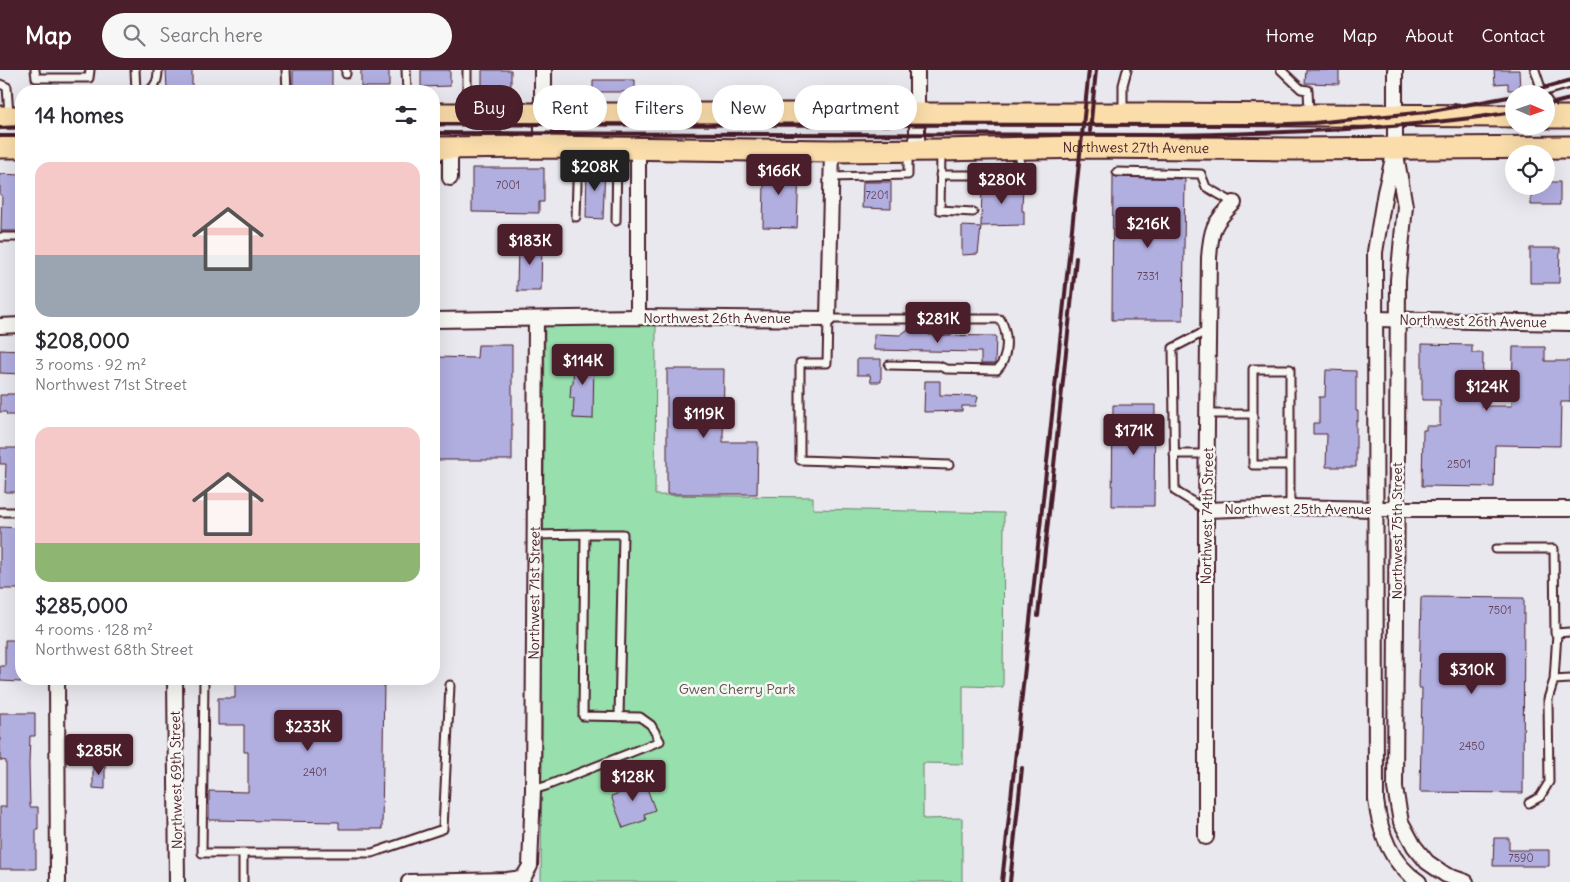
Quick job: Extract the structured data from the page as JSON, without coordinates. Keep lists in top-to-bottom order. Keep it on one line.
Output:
{"streets":{"main road":["Northwest 27th Avenue"],"street":["Northwest 26th Avenue","Northwest 25th Avenue","Northwest 74th Street","Northwest 75th Street","Northwest 71st Street","Northwest 69th Street"]},"crossings":[["Northwest 27th Avenue","Northwest 75th Street"],["Northwest 26th Avenue","Northwest 75th Street"],["Northwest 26th Avenue","Northwest 71st Street"],["Northwest 25th Avenue","Northwest 74th Street"],["Northwest 25th Avenue","Northwest 75th Street"]],"parks":["Gwen Cherry Park"],"house_numbers":["7001","7201","7331","2501","7501","2450","2401","7590"],"north":"right","page":{"header":"Map","search":"Search here","nav":["Home","Map","About","Contact"],"chip":["Buy","Rent","Filters","New","Apartment"],"heading":"14 homes","list":[{"name":"$208,000","note":"3 rooms · 92 m² · Northwest 71st Street"},{"name":"$285,000","note":"4 rooms · 128 m² · Northwest 68th Street"}],"price":["$208K","$166K","$280K","$216K","$183K","$281K","$114K","$124K","$119K","$171K","$310K","$233K","$285K","$128K"]}}
